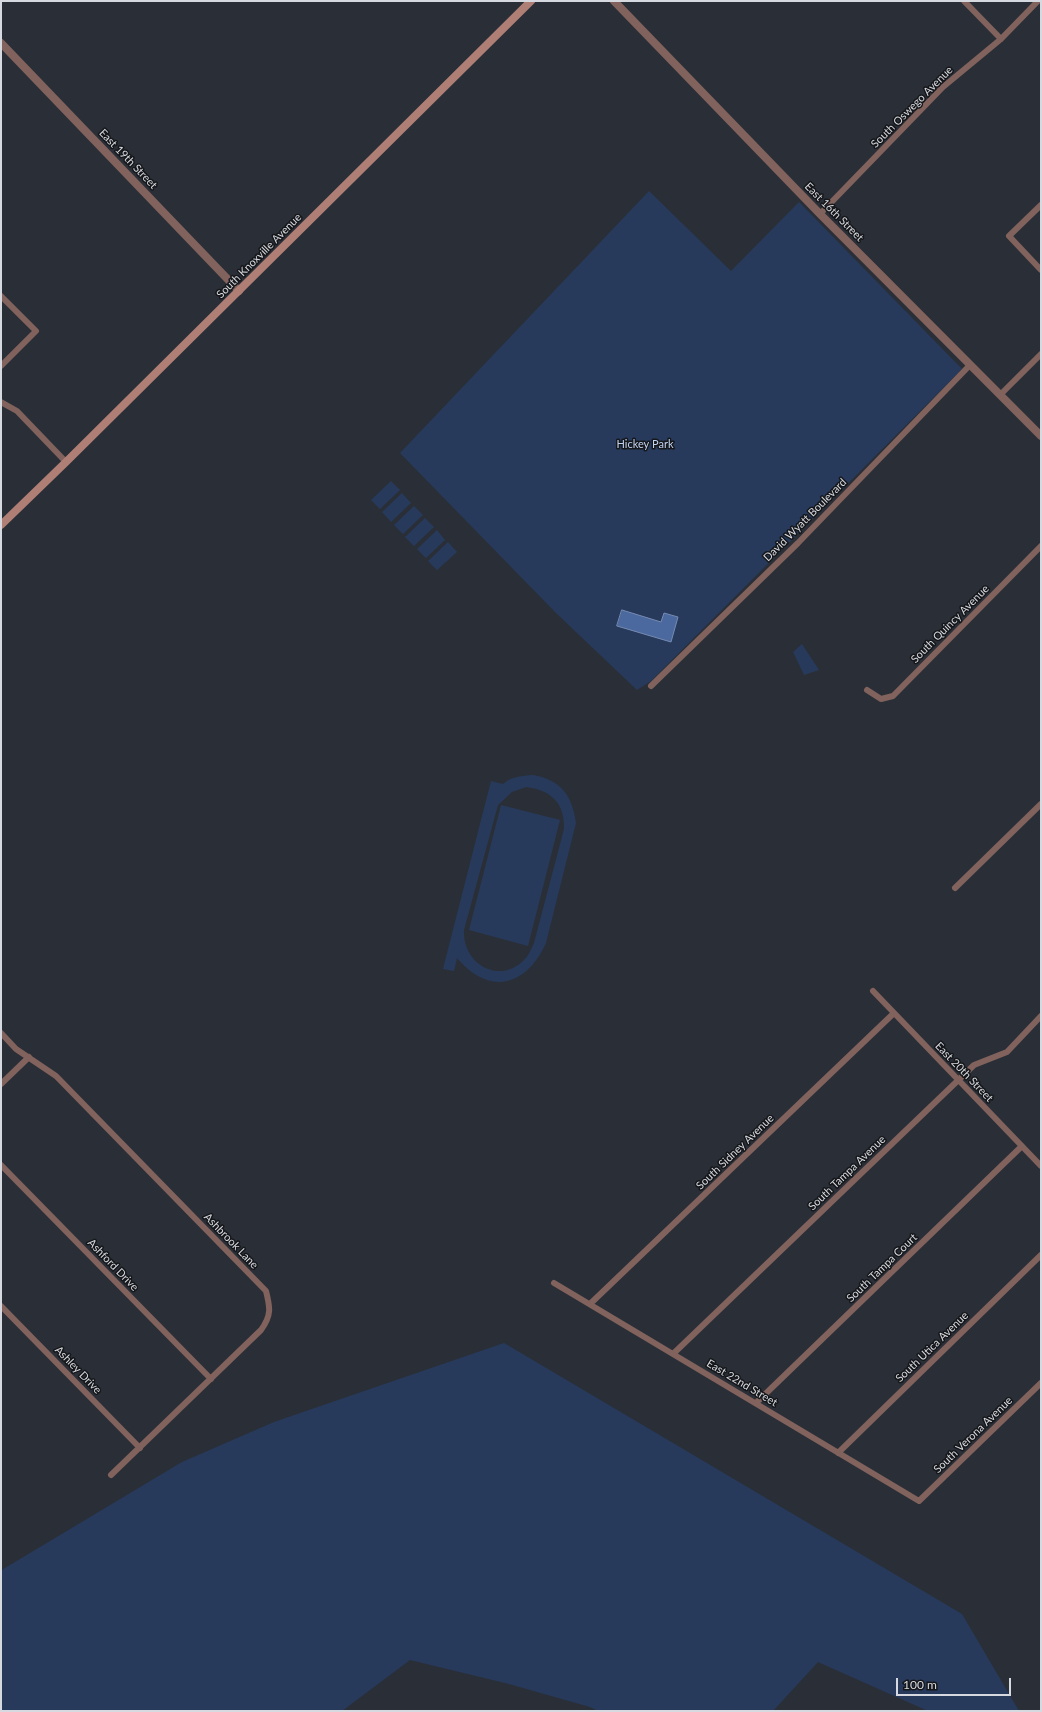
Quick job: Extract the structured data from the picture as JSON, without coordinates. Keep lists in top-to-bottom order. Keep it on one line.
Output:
{"streets":{"main road":["South Knoxville Avenue"],"street":["South Oswego Avenue","East 19th Street","East 16th Street","David Wyatt Boulevard","South Quincy Avenue","East 20th Street","South Sidney Avenue","South Tampa Avenue","Ashbrook Lane","Ashford Drive","South Tampa Court","South Utica Avenue","Ashley Drive","East 22nd Street","South Verona Avenue"]},"crossings":[["South Oswego Avenue","East 16th Street"],["East 19th Street","South Knoxville Avenue"],["East 16th Street","David Wyatt Boulevard"],["East 20th Street","South Sidney Avenue"],["East 20th Street","South Tampa Avenue"],["East 20th Street","South Tampa Court"],["South Sidney Avenue","East 22nd Street"],["South Tampa Avenue","East 22nd Street"],["Ashbrook Lane","Ashford Drive"],["Ashbrook Lane","Ashley Drive"],["South Tampa Court","East 22nd Street"],["South Utica Avenue","East 22nd Street"],["East 22nd Street","South Verona Avenue"]],"parks":["Hickey Park"],"scale_bar":"100 m"}
